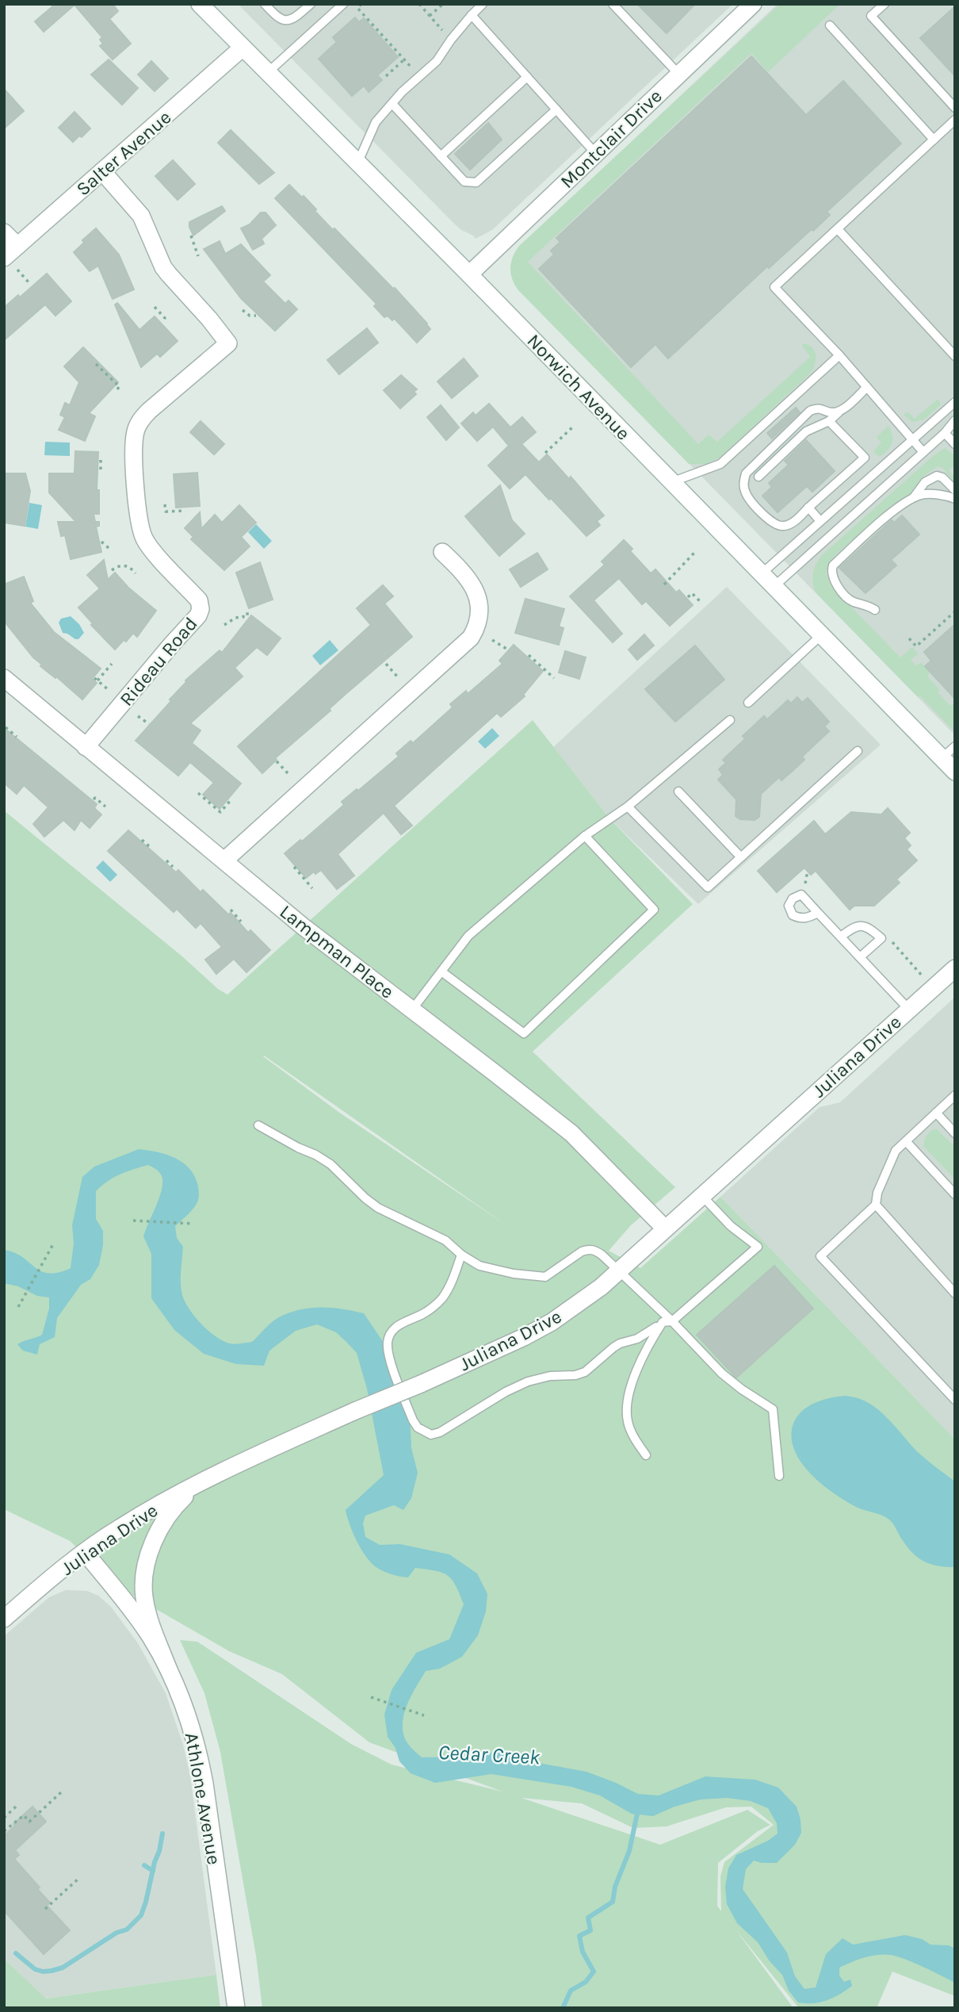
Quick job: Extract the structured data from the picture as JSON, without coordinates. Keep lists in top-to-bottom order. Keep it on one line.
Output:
{"streets":{"street":["Montclair Drive","Salter Avenue","Norwich Avenue","Rideau Road","Lampman Place","Juliana Drive","Athlone Avenue"]},"crossings":[["Montclair Drive","Norwich Avenue"],["Salter Avenue","Norwich Avenue"],["Salter Avenue","Rideau Road"],["Rideau Road","Lampman Place"],["Lampman Place","Juliana Drive"],["Juliana Drive","Athlone Avenue"]],"water":["Cedar Creek"]}
